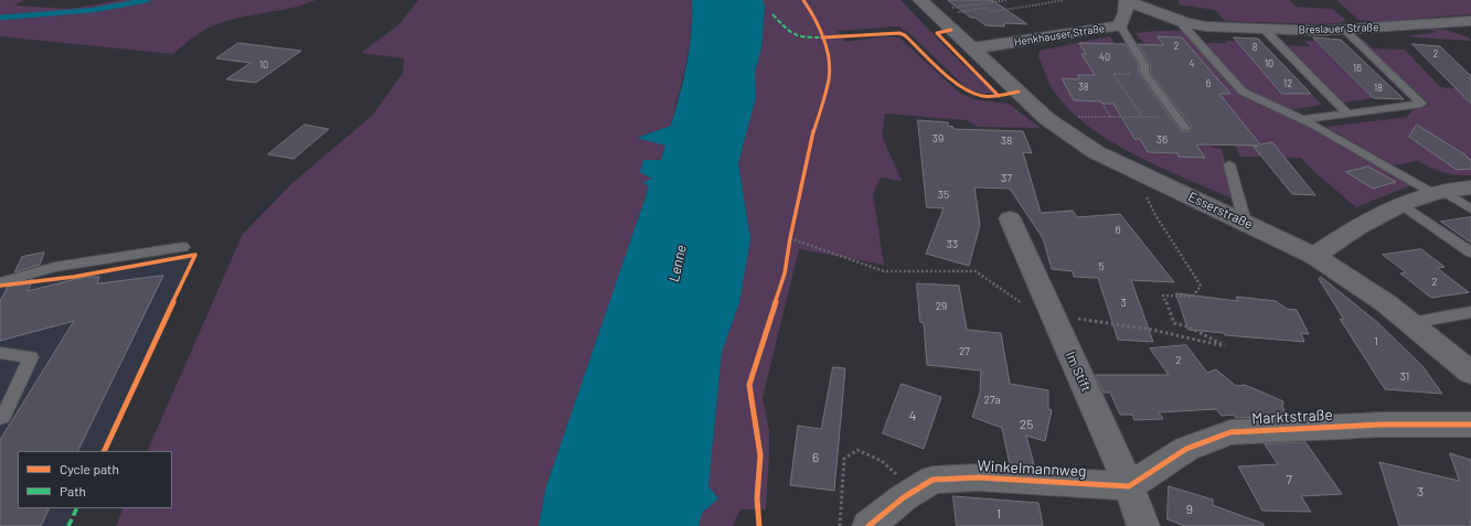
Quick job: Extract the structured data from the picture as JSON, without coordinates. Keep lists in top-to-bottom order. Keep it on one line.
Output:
{"streets":{"street":["Breslauer Straße","Henkhauser Straße","Esserstraße","Im Stift","Marktstraße","Winkelmannweg"]},"crossings":[["Breslauer Straße","Henkhauser Straße"],["Henkhauser Straße","Esserstraße"],["Im Stift","Marktstraße"],["Im Stift","Winkelmannweg"],["Marktstraße","Winkelmannweg"]],"water":["Lenne"],"house_numbers":["2","8","2","40","4","10","10","16","6","12","38","18","39","36","38","37","35","6","33","5","2","3","29","1","27","2","31","27a","4","25","6","7","3","9","1"],"legend":["Cycle path","Path"]}
